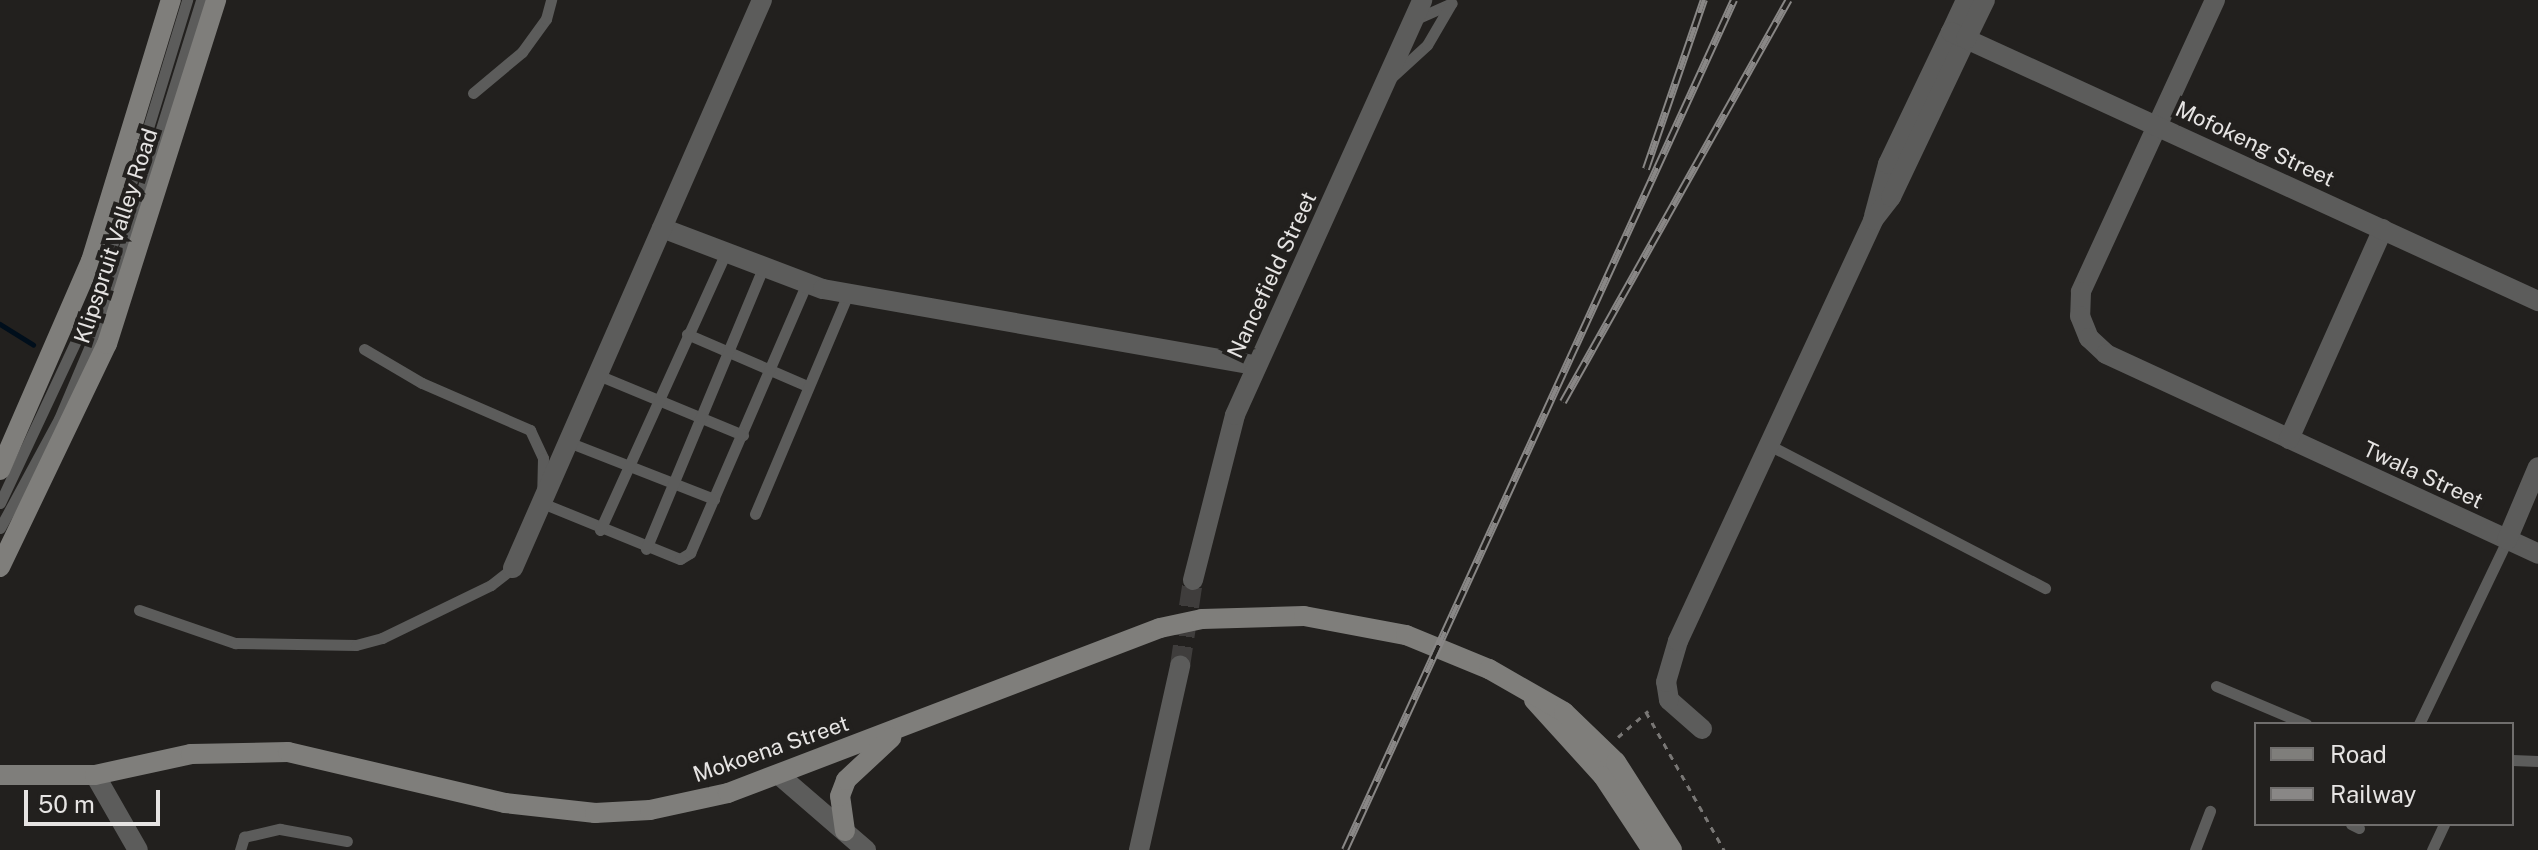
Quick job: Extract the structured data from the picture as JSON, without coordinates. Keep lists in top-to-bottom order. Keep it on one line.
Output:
{"streets":{"main road":["Klipspruit Valley Road","Mokoena Street"],"street":["Mofokeng Street","Nancefield Street","Twala Street"]},"crossings":[["Mofokeng Street","Twala Street"]],"legend":["Road","Railway"],"scale_bar":"50 m"}
